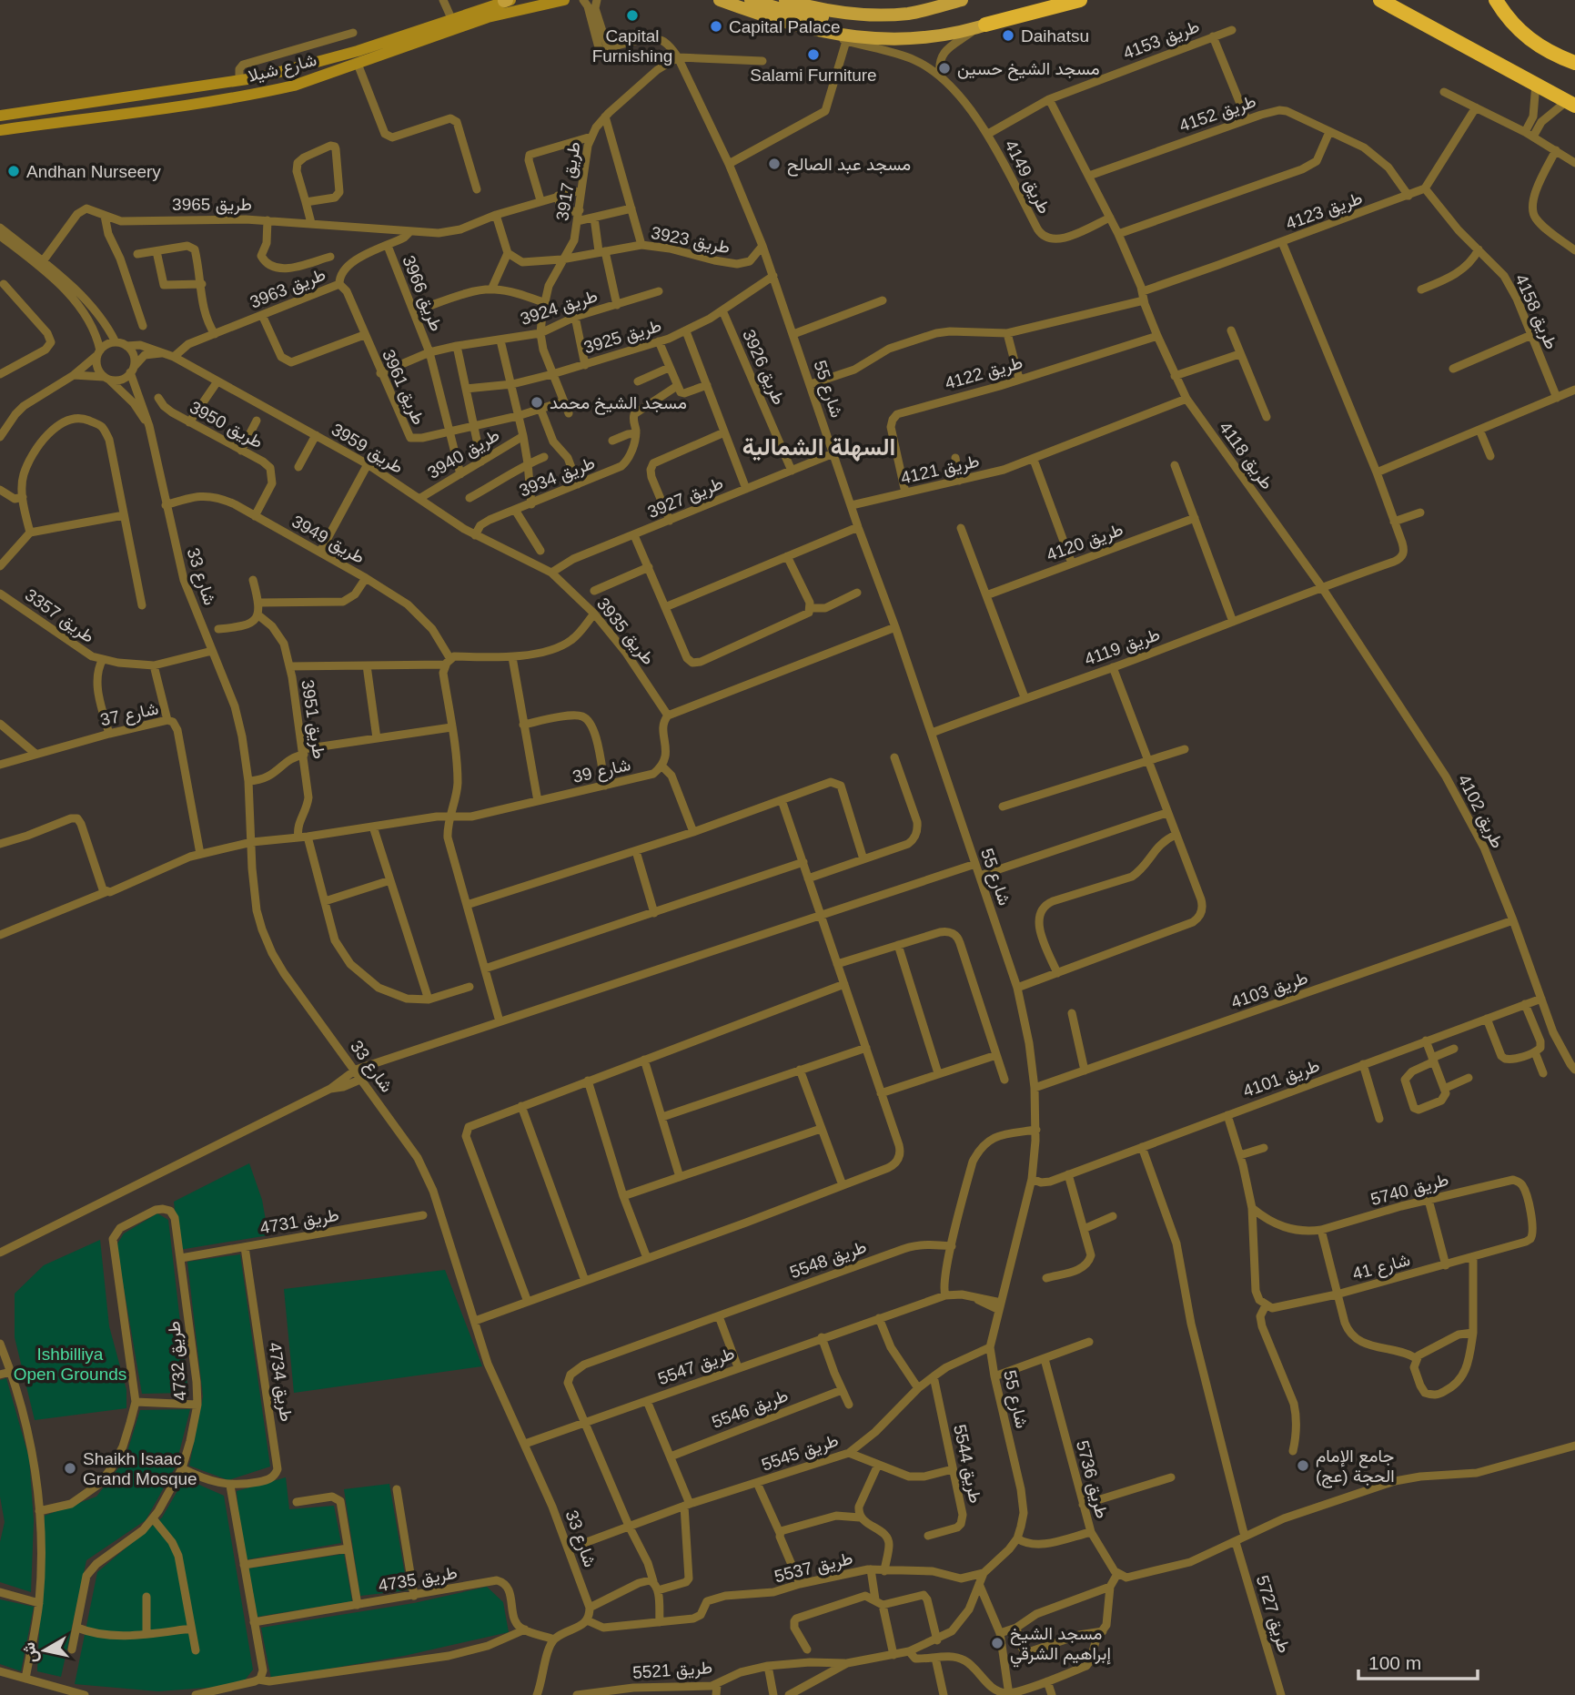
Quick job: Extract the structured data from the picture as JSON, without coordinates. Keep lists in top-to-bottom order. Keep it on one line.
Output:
{"streets":{"main road":["شارع شيلا"],"street":["طريق 4153","طريق 4152","طريق 4149","طريق 3917","طريق 3965","طريق 4123","طريق 3923","طريق 3963","طريق 3966","طريق 3924","طريق 4158","طريق 3925","طريق 3926","طريق 4122","طريق 3961","شارع 55","طريق 3950","طريق 3959","طريق 3940","طريق 4118","طريق 4121","طريق 3934","طريق 3927","طريق 3949","طريق 4120","شارع 33","طريق 3357","طريق 3935","طريق 4119","شارع 37","طريق 3951","شارع 39","طريق 4102","طريق 4103","طريق 4101","طريق 5740","طريق 4731","طريق 5548","شارع 41","طريق 4732","طريق 5547","طريق 4734","طريق 5546","طريق 5545","طريق 5544","طريق 5736","طريق 5537","طريق 4735","طريق 5727","طريق 5521"]},"crossings":[["طريق 4153","طريق 4152"],["طريق 4153","طريق 4149"],["طريق 4152","طريق 4123"],["طريق 3917","طريق 3923"],["طريق 3917","طريق 3924"],["طريق 3917","طريق 3925"],["طريق 3917","طريق 3961"],["طريق 3917","شارع 55"],["طريق 3965","طريق 3963"],["طريق 4123","طريق 4158"],["طريق 4123","شارع 55"],["طريق 3923","شارع 55"],["طريق 3963","طريق 3966"],["طريق 3963","طريق 3961"],["طريق 3963","طريق 3959"],["طريق 3966","طريق 3924"],["طريق 3966","طريق 3925"],["طريق 3966","طريق 3961"],["طريق 3966","طريق 3940"],["طريق 3924","طريق 3961"],["طريق 3924","طريق 3940"],["طريق 3925","طريق 3926"],["طريق 3925","شارع 55"],["طريق 3925","طريق 3940"],["طريق 3926","طريق 3927"],["طريق 4122","طريق 4118"],["طريق 4122","طريق 4121"],["طريق 3961","طريق 3940"],["شارع 55","طريق 4121"],["شارع 55","طريق 3927"],["شارع 55","طريق 4119"],["شارع 55","طريق 4103"],["شارع 55","طريق 4101"],["شارع 55","طريق 5547"],["شارع 55","طريق 5545"],["شارع 55","طريق 5736"],["طريق 3950","طريق 3949"],["طريق 3959","طريق 3940"],["طريق 3959","طريق 3934"],["طريق 3959","طريق 3927"],["طريق 3959","شارع 33"],["طريق 3959","طريق 3935"],["طريق 3940","طريق 3934"],["طريق 4118","طريق 4121"],["طريق 4118","طريق 4119"],["طريق 4118","طريق 4102"],["طريق 3927","طريق 3935"],["طريق 3949","شارع 33"],["طريق 3949","شارع 39"],["شارع 33","طريق 3357"],["شارع 33","شارع 39"],["شارع 33","طريق 5547"],["شارع 33","طريق 5545"],["طريق 3357","شارع 37"],["طريق 4119","طريق 4102"],["شارع 37","شارع 39"],["طريق 3951","شارع 39"],["طريق 4102","طريق 4103"],["طريق 4102","طريق 4101"],["طريق 5740","شارع 41"],["طريق 4731","طريق 4732"],["طريق 4731","طريق 4734"],["طريق 5548","طريق 5547"],["طريق 4732","طريق 4734"],["طريق 5545","طريق 5544"]],"districts":["السهلة الشمالية"],"parks":["Ishbilliya Open Grounds"],"places":["Capital Furnishing","Capital Palace","Daihatsu","Salami Furniture","مسجد الشيخ حسين","مسجد عبد الصالح","Andhan Nurseery","مسجد الشيخ محمد","جامع الإمام الحجة (عج)","Shaikh Isaac Grand Mosque","مسجد الشيخ إبراهيم الشرقي"],"scale_bar":"100 m","north":"left"}
